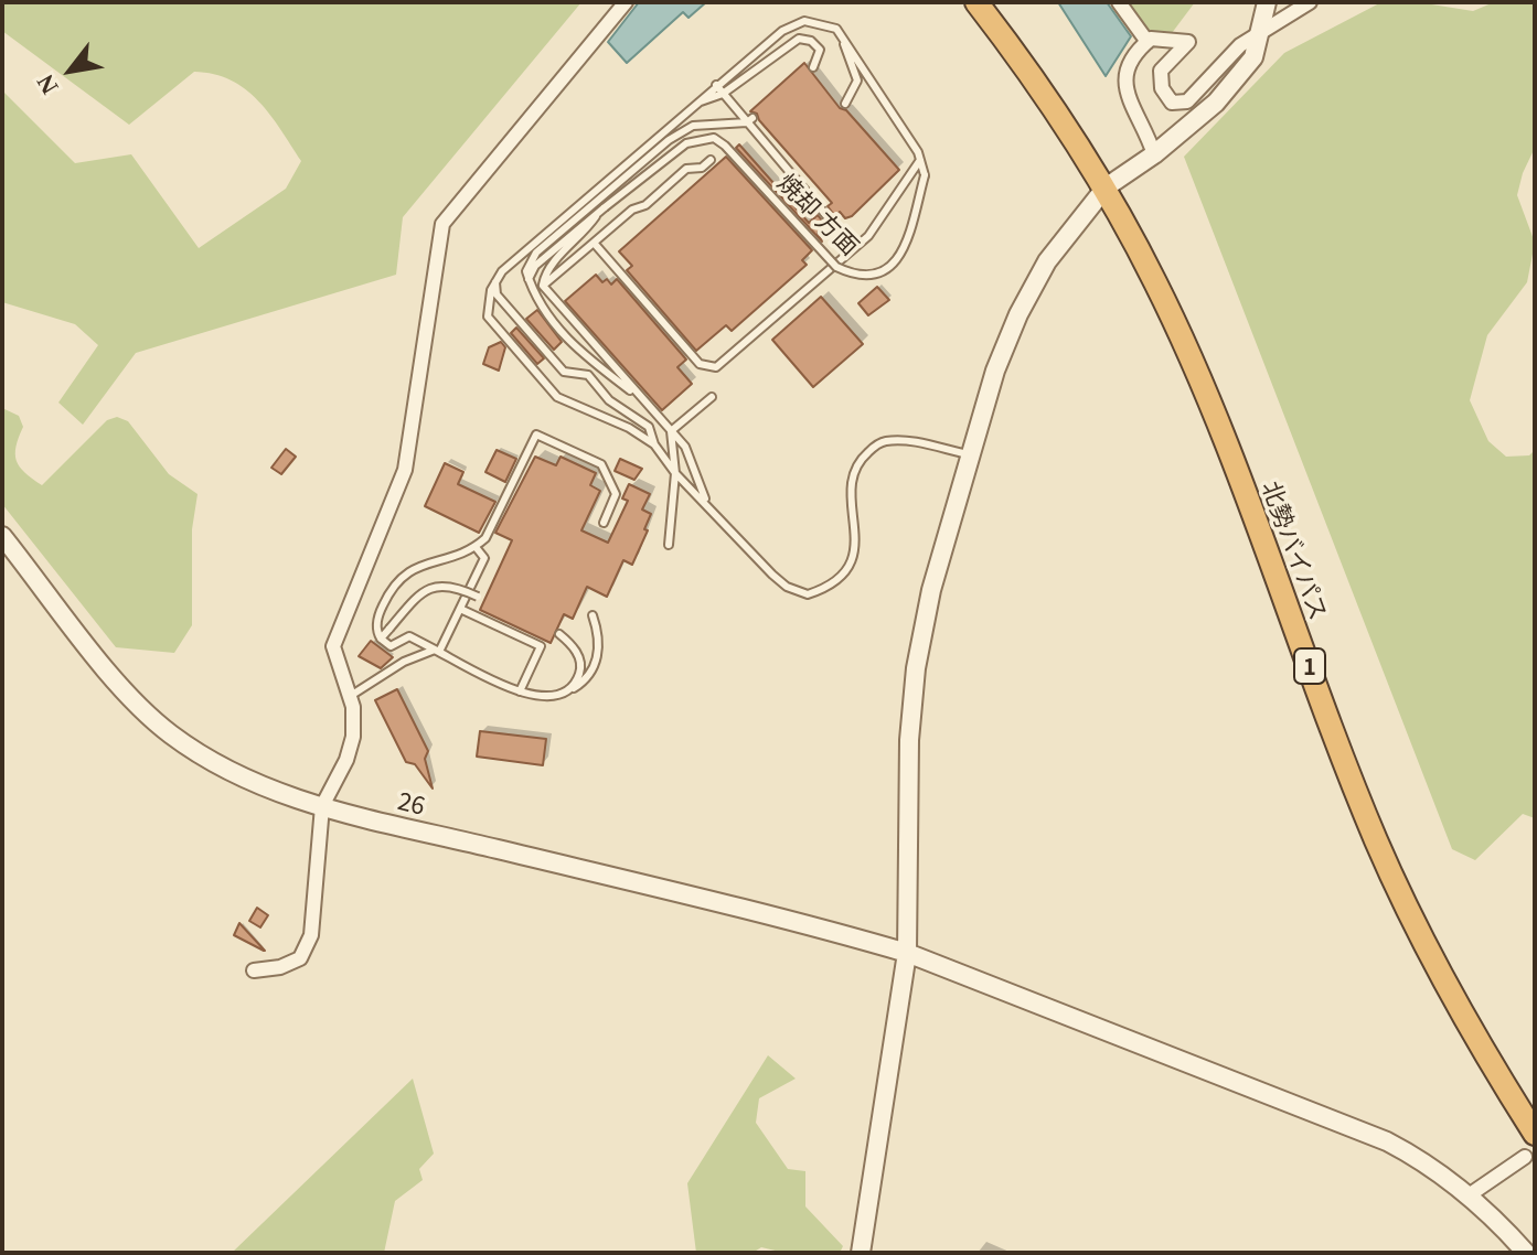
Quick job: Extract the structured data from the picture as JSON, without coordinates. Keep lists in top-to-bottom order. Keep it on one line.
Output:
{"streets":{"highway":["北勢バイパス","1"],"street":["26"],"lane":["焼却 方面"]},"north":"bottom left"}
